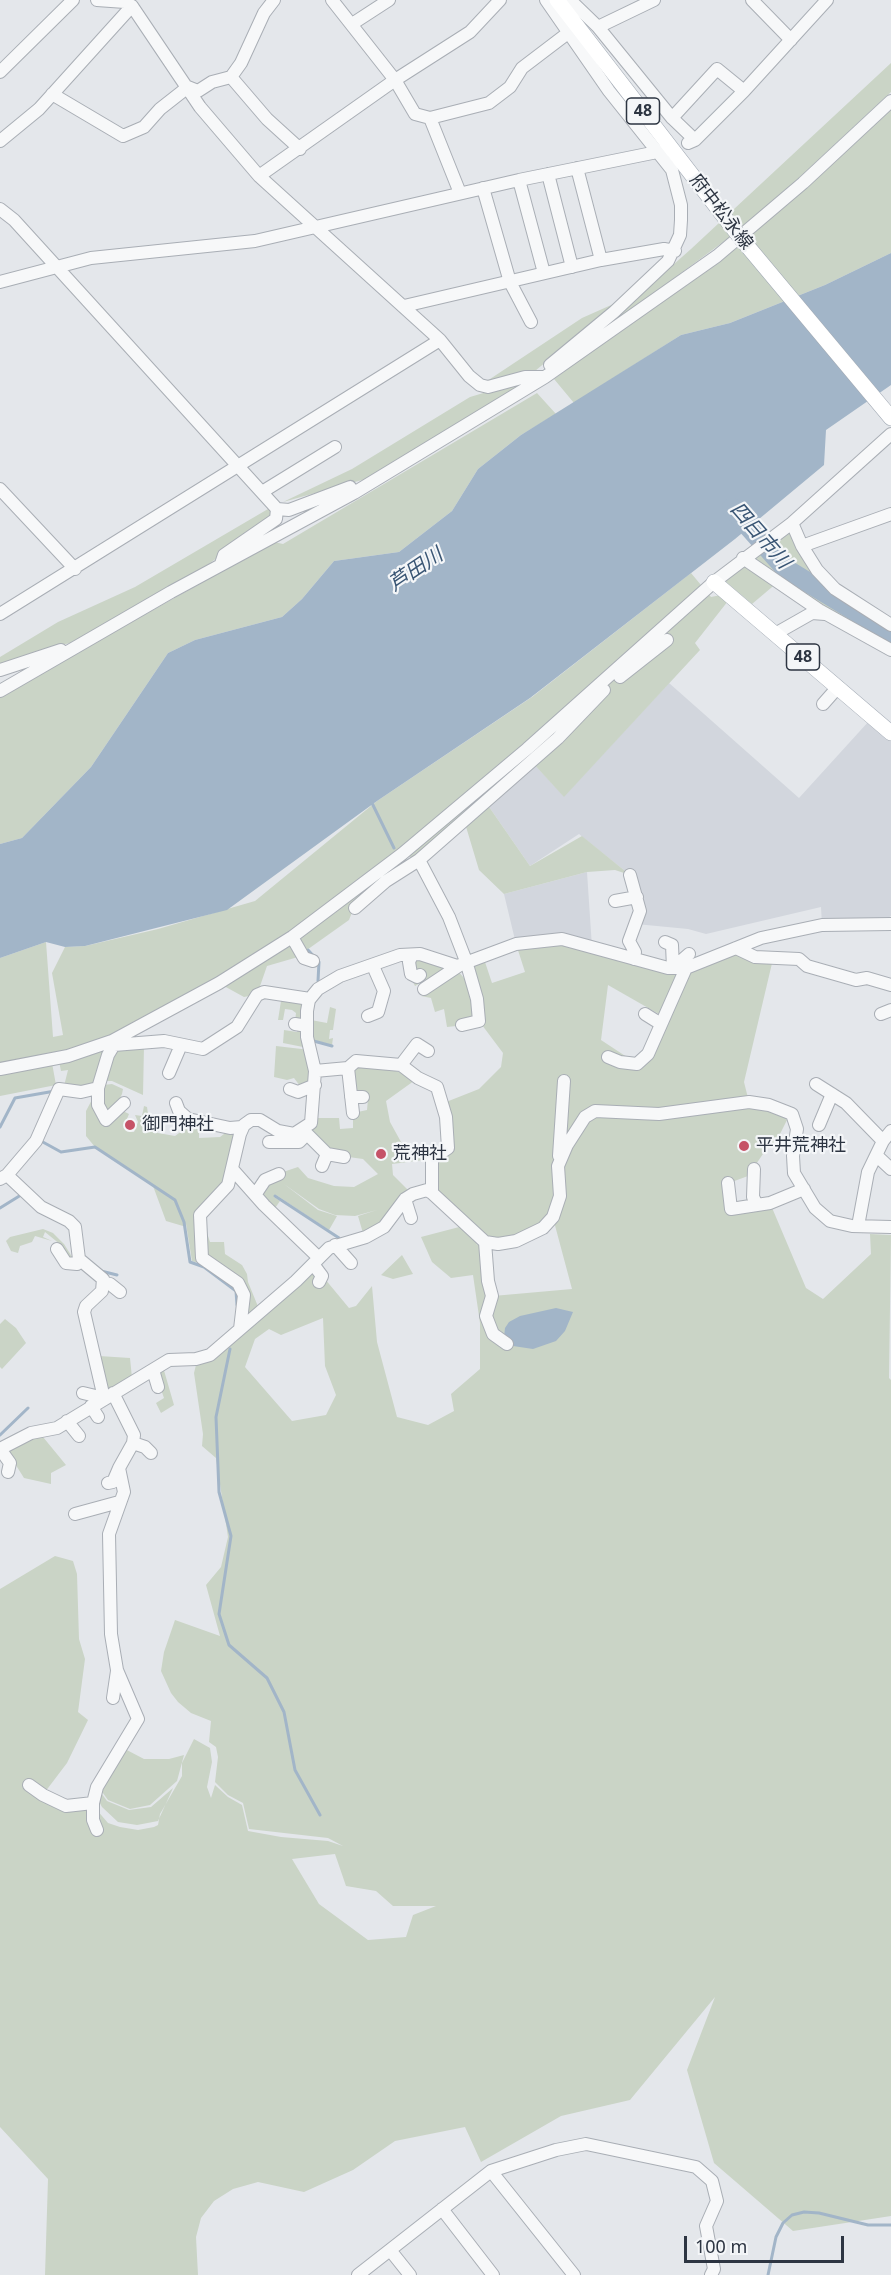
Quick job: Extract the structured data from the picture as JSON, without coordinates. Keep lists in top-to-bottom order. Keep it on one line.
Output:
{"streets":{"main road":["48","府中松永線"]},"water":["四日市川","芦田川"],"places":["御門神社","平井荒神社","荒神社"],"scale_bar":"100 m"}
